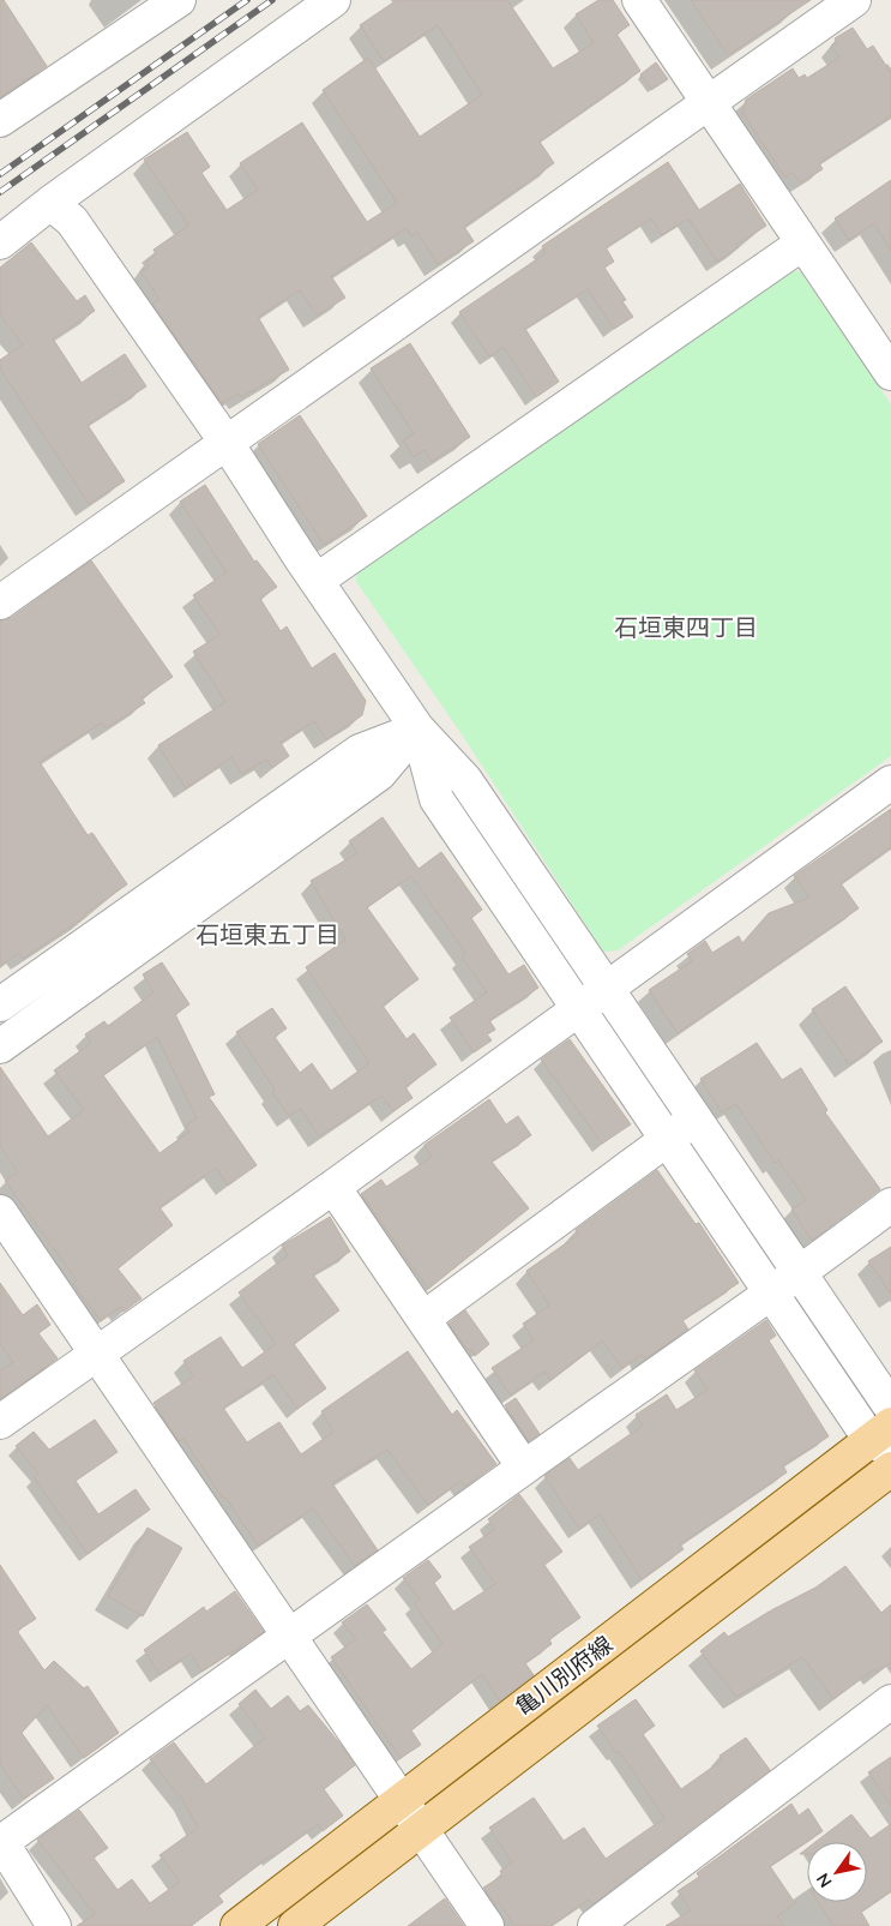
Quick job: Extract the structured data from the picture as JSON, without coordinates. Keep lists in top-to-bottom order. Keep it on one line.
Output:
{"streets":{"main road":["亀川別府線"]},"districts":["石垣東四丁目","石垣東五丁目"],"north":"bottom left"}
